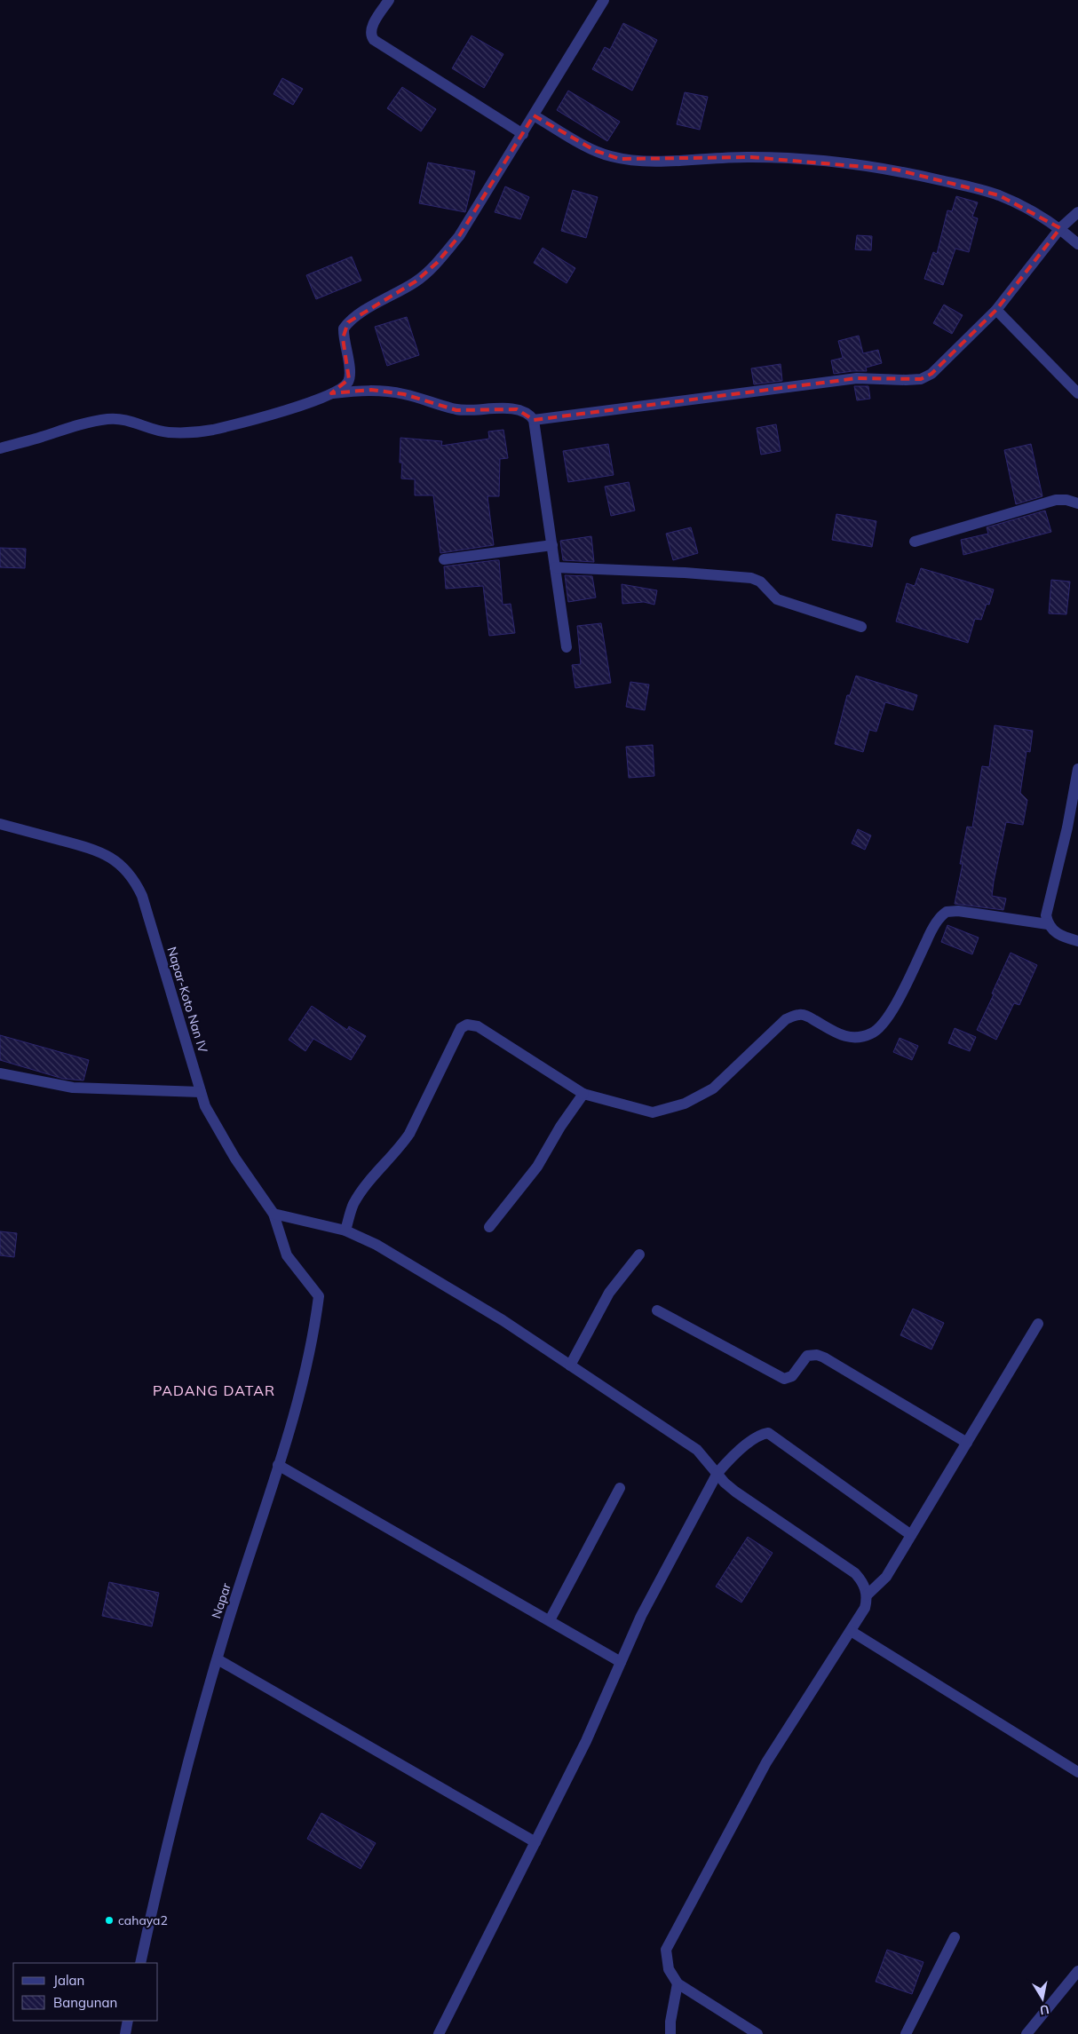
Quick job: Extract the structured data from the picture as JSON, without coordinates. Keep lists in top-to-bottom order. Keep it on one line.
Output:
{"streets":{"street":["Napar-Koto Nan IV","Napar"]},"crossings":[["Napar-Koto Nan IV","Napar"]],"districts":["PADANG DATAR"],"places":["cahaya2"],"legend":["Jalan","Bangunan"],"north":"bottom"}
